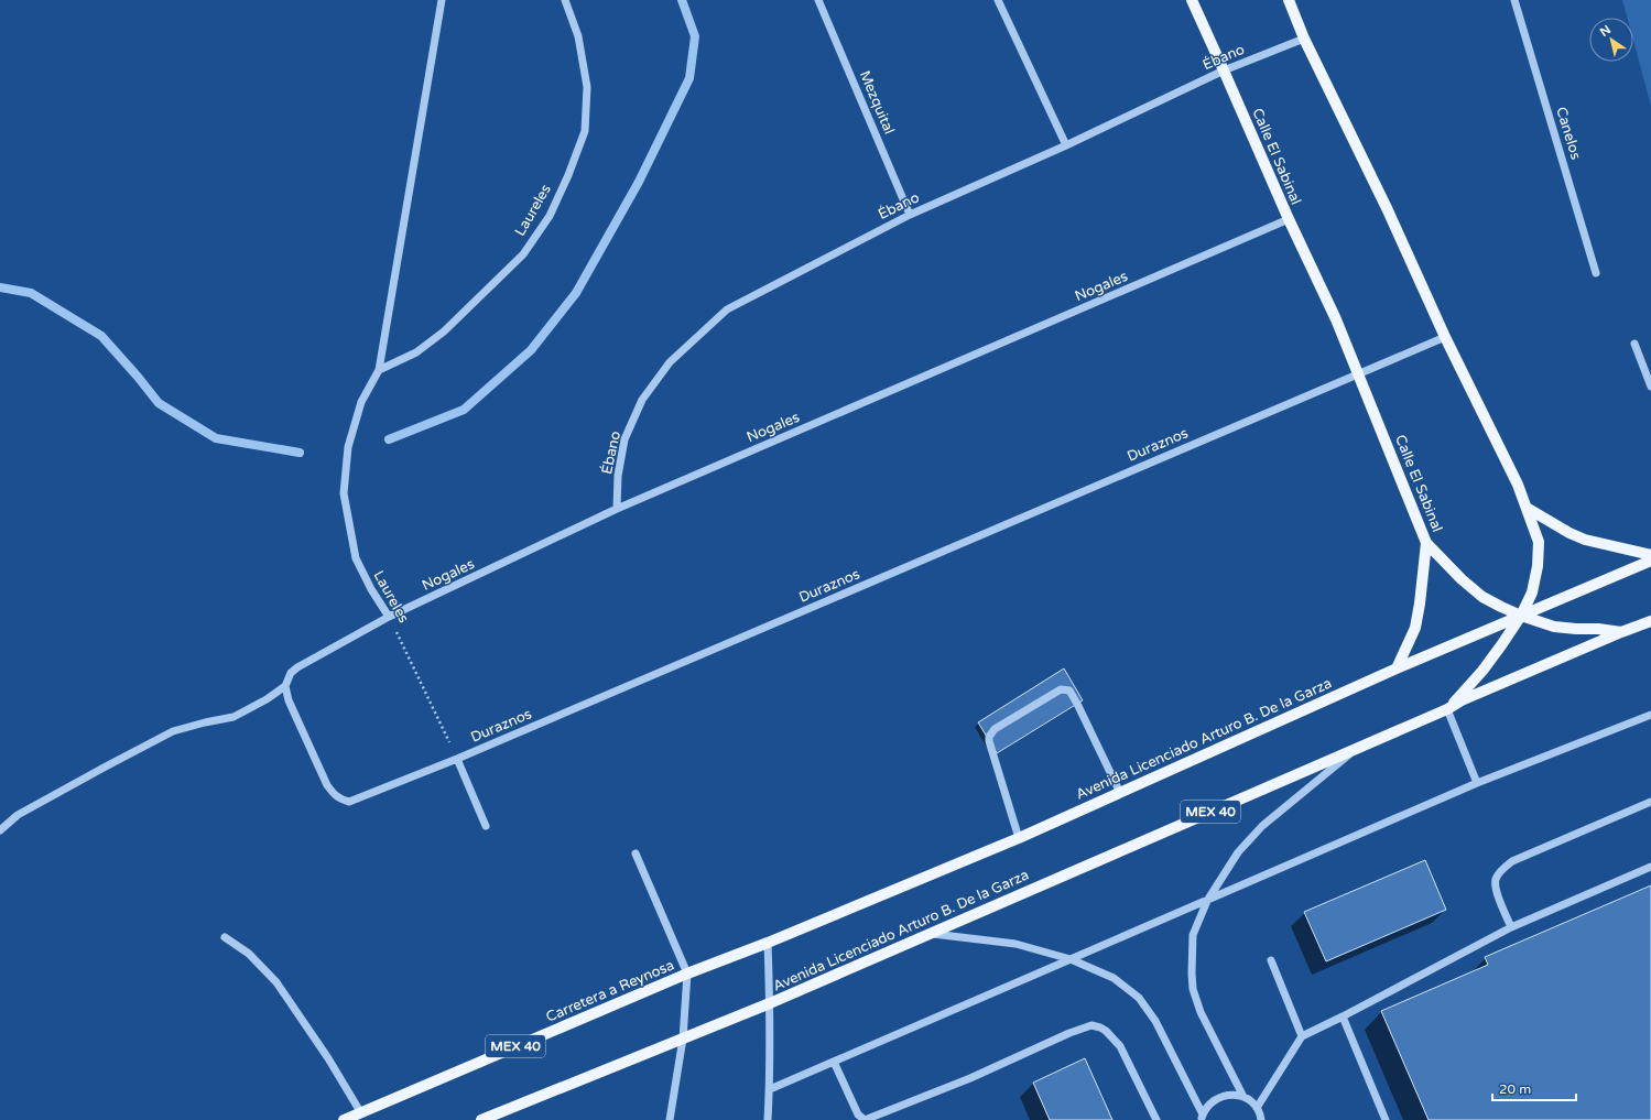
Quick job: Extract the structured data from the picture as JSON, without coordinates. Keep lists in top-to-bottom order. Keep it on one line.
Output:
{"streets":{"main road":["Calle El Sabinal","Avenida Licenciado Arturo B. De la Garza","MEX 40","Carretera a Reynosa"],"street":["Ébano","Mezquital","Canelos","Laureles","Nogales","Duraznos"]},"crossings":[["Ébano","Mezquital"],["Ébano","Calle El Sabinal"],["Ébano","Nogales"],["Calle El Sabinal","Nogales"],["Calle El Sabinal","Duraznos"],["Calle El Sabinal","Avenida Licenciado Arturo B. De la Garza"],["Laureles","Nogales"],["Laureles","Duraznos"],["Nogales","Duraznos"],["Avenida Licenciado Arturo B. De la Garza","MEX 40"],["Avenida Licenciado Arturo B. De la Garza","Carretera a Reynosa"]],"scale_bar":"20 m","north":"top left"}
